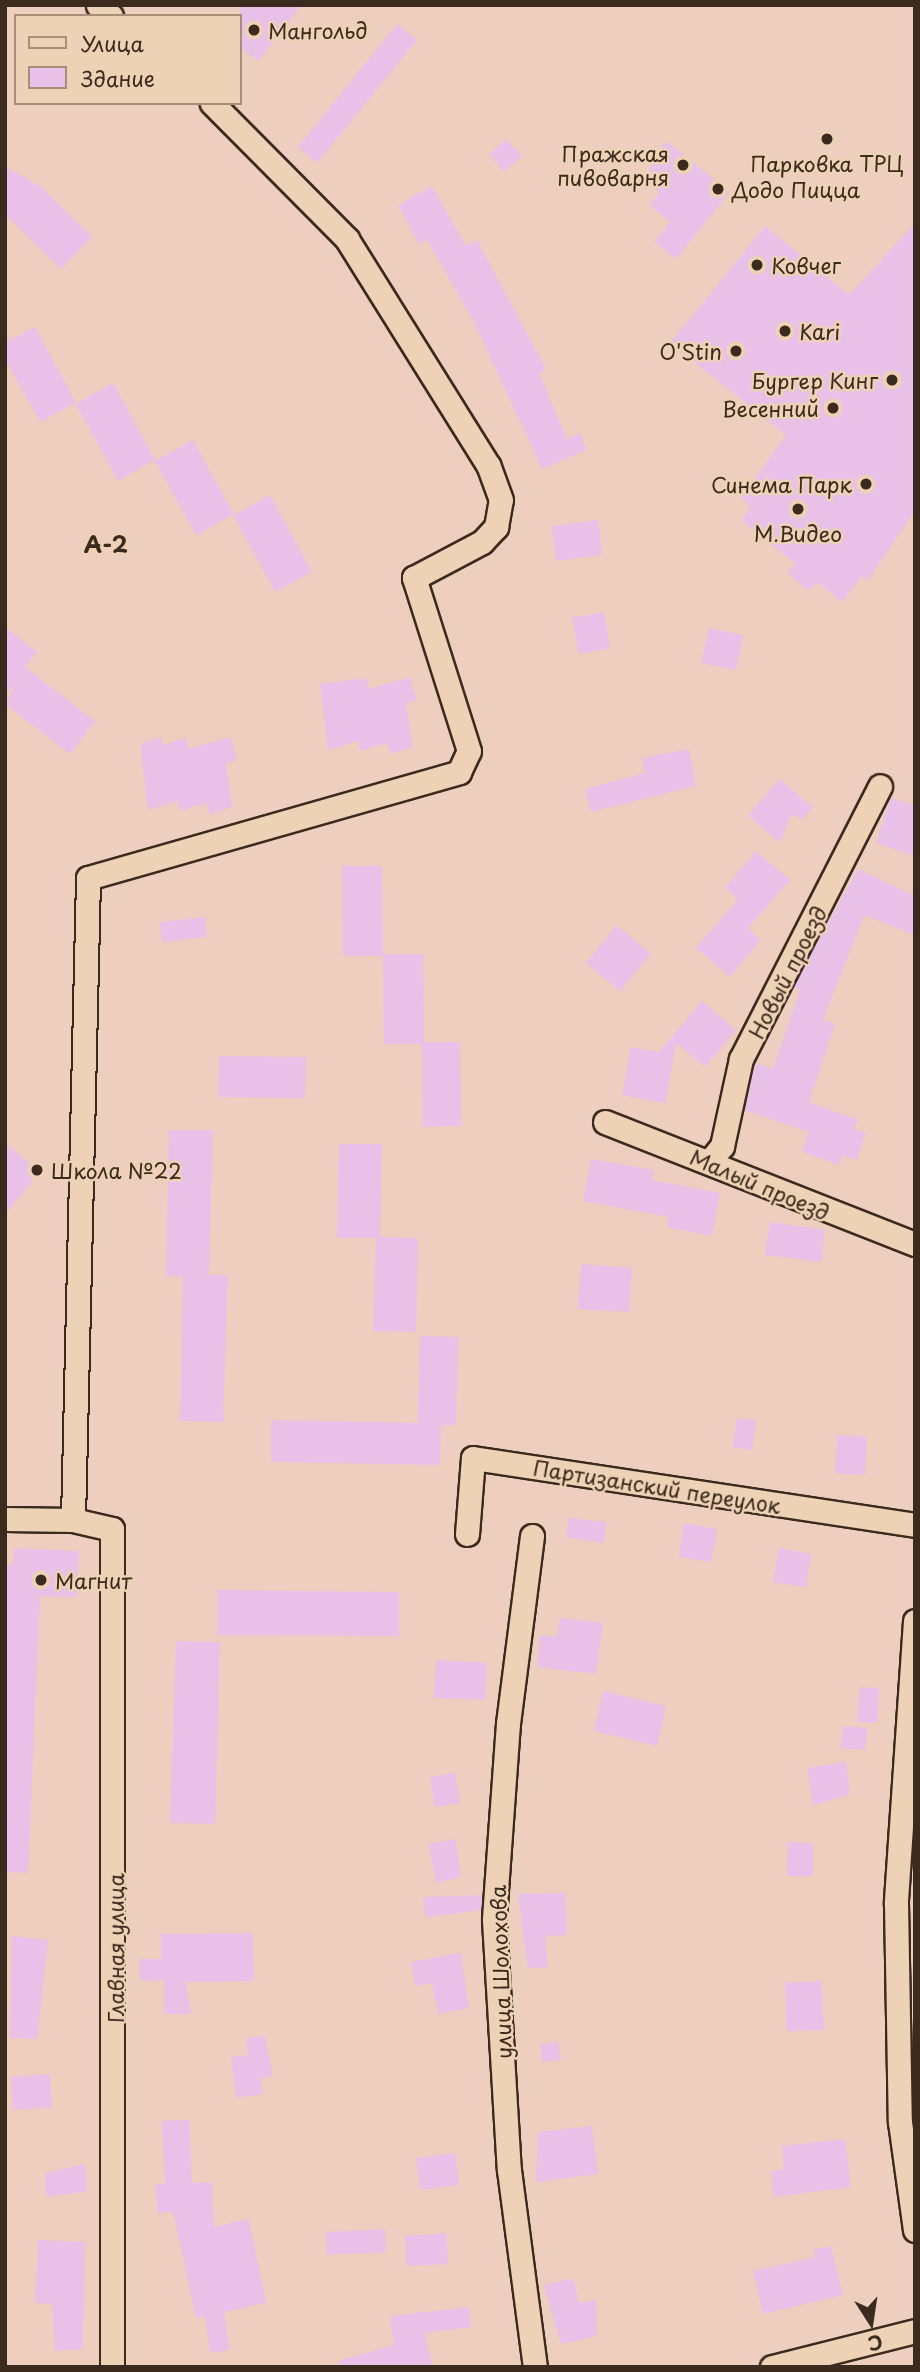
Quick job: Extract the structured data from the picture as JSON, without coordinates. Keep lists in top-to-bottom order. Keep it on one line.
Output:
{"streets":{"street":["Новый проезд","Малый проезд","Партизанский переулок","Главная улица","улица Шолохова"]},"crossings":[["Новый проезд","Малый проезд"]],"districts":["А-2"],"places":["Мангольд","Парковка ТРЦ","Пражская пивоварня","Додо Пицца","Ковчег","Kari","O'Stin","Бургер Кинг","Весенний","Синема Парк","М.Видео","Школа №22","Магнит"],"legend":["Улица","Здание"],"north":"bottom"}
